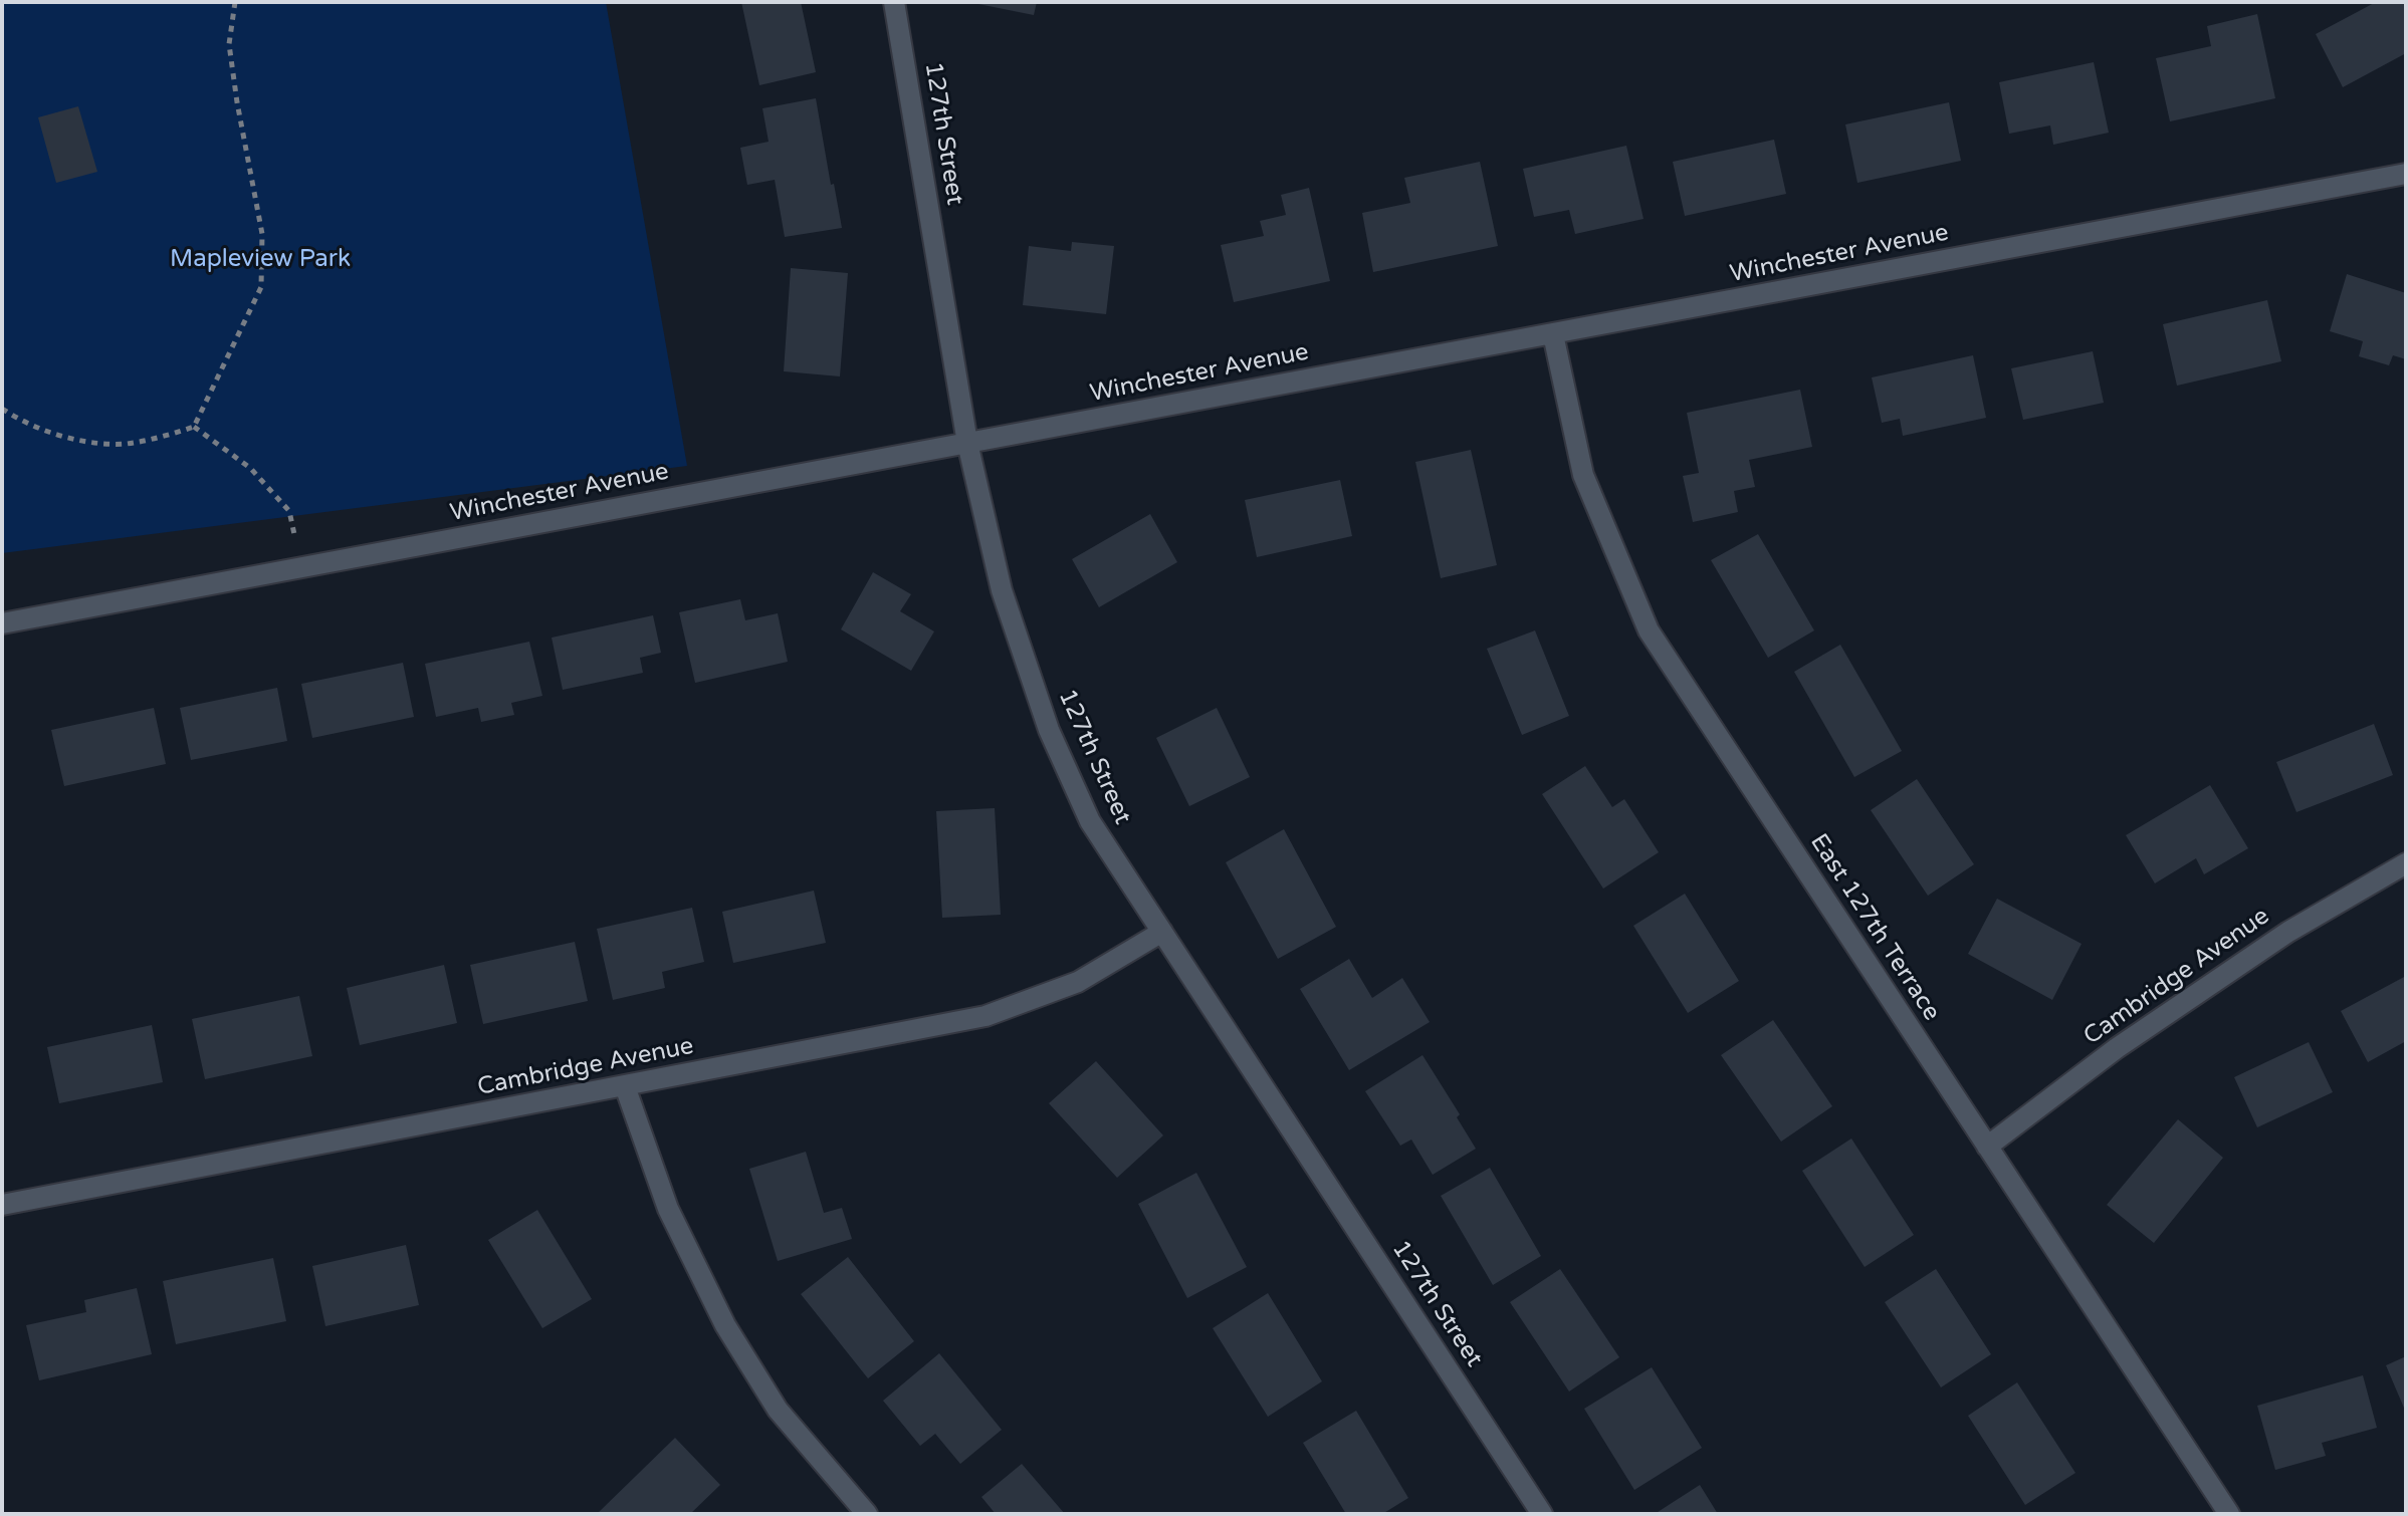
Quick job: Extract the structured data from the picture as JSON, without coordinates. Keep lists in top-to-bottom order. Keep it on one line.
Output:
{"streets":{"street":["127th Street","Winchester Avenue","East 127th Terrace","Cambridge Avenue"]},"crossings":[["127th Street","Winchester Avenue"],["127th Street","Cambridge Avenue"],["Winchester Avenue","East 127th Terrace"],["East 127th Terrace","Cambridge Avenue"]],"parks":["Mapleview Park"]}
